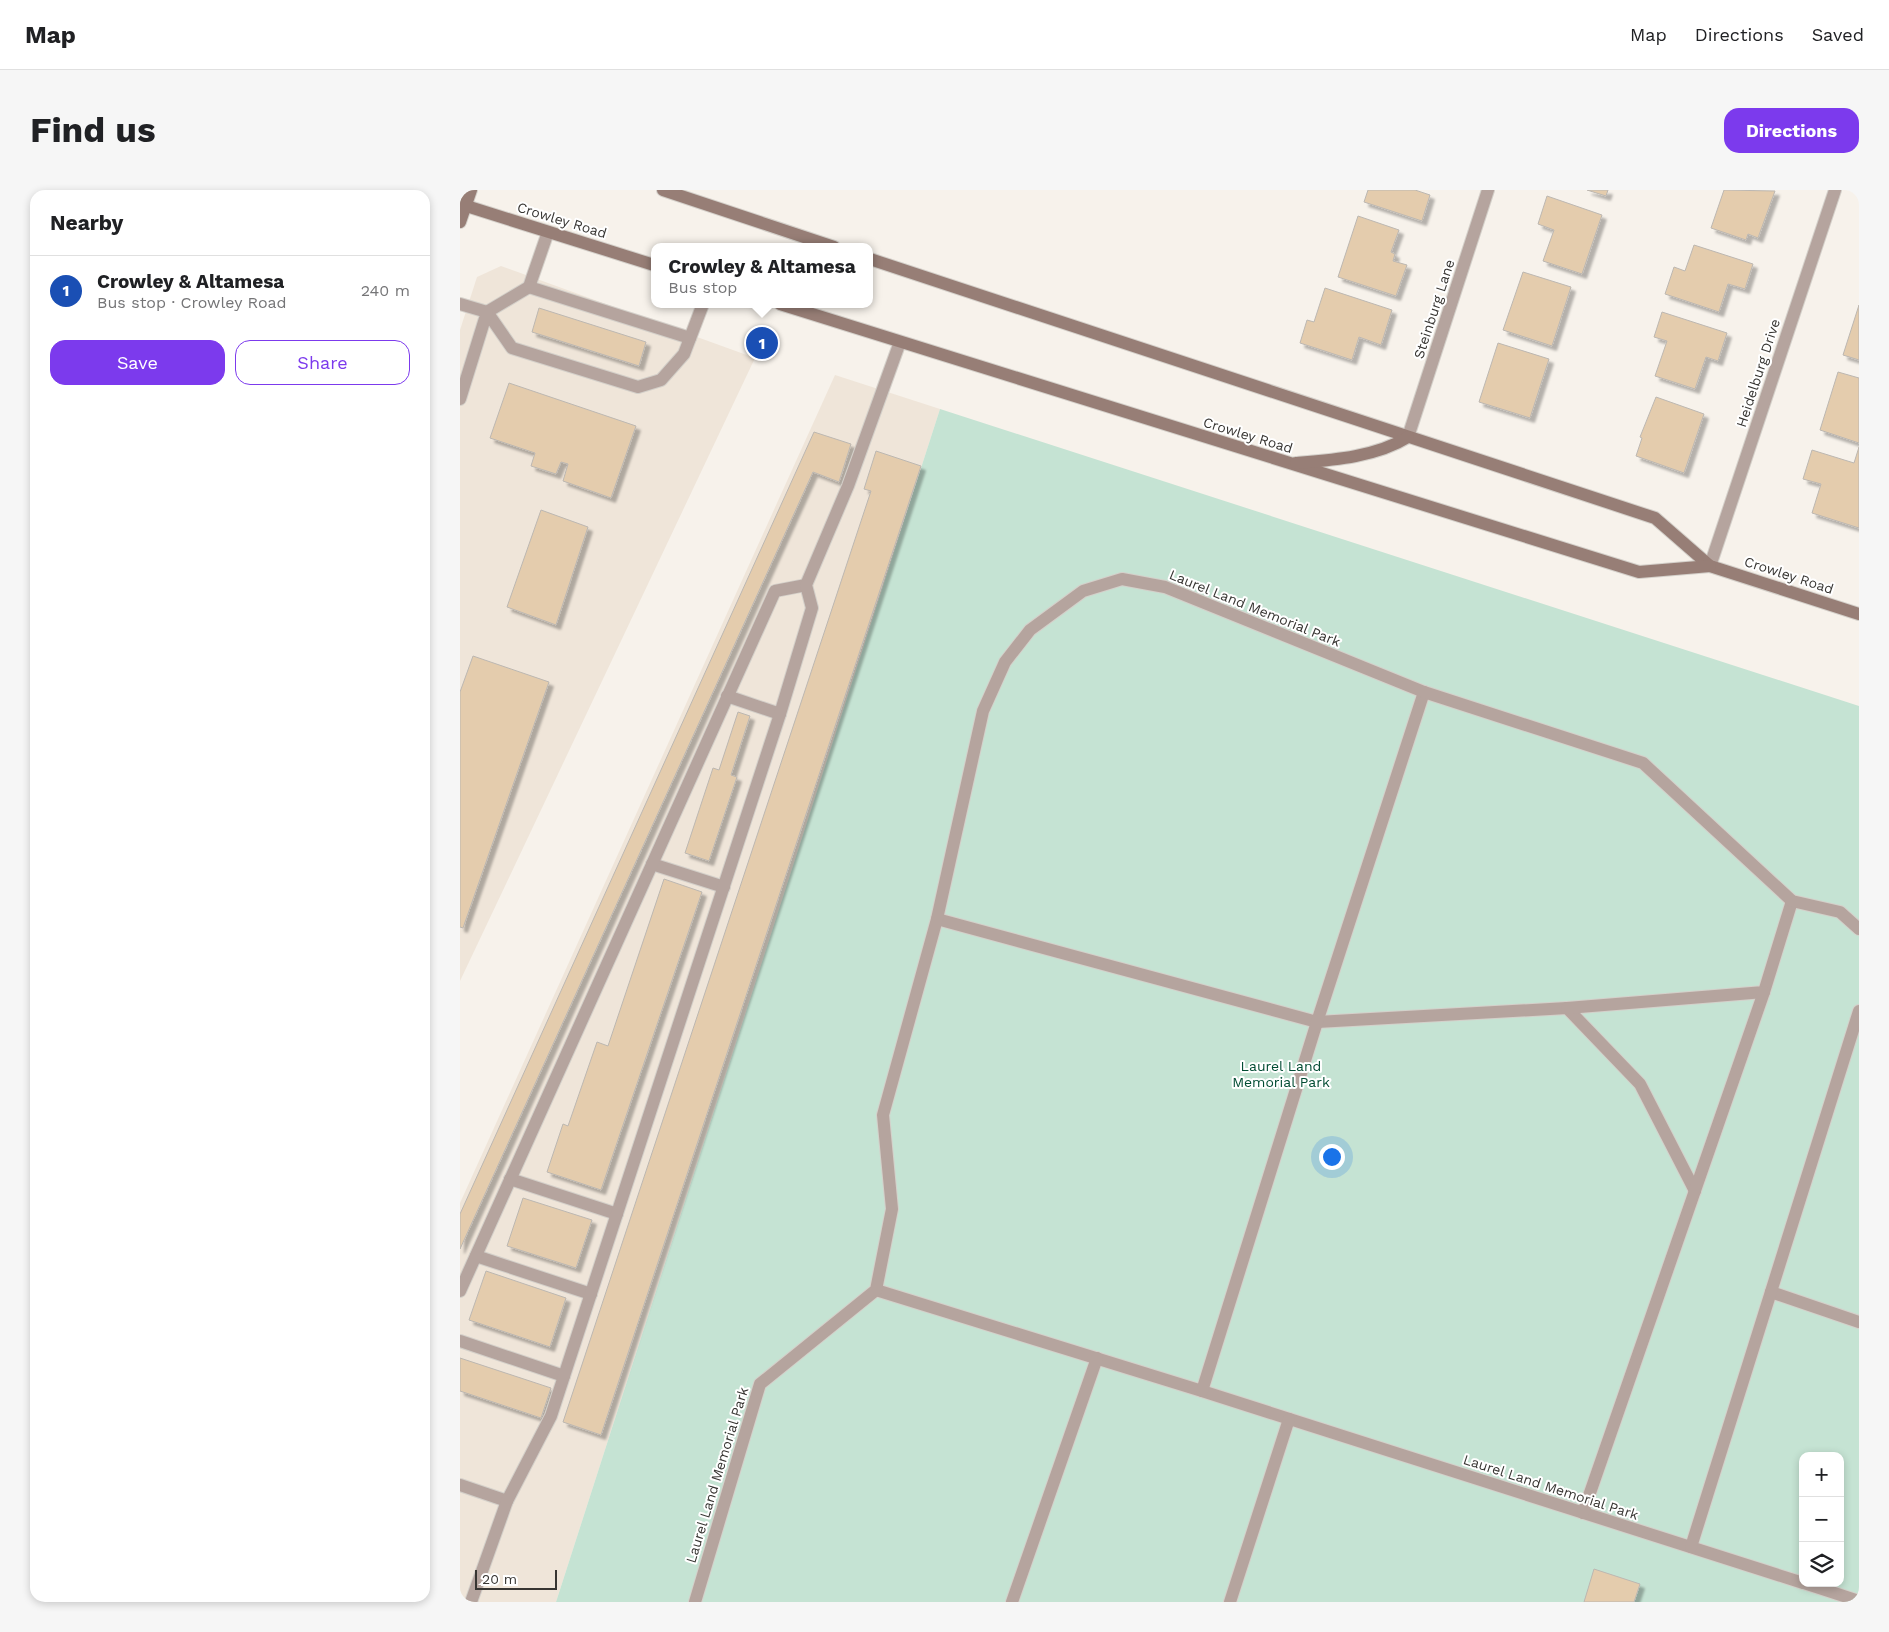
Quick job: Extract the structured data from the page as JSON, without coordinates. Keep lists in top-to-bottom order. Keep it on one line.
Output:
{"streets":{"main road":["Crowley Road"],"street":["Steinburg Lane","Heidelburg Drive","Laurel Land Memorial Park"]},"crossings":[["Crowley Road","Steinburg Lane"],["Crowley Road","Heidelburg Drive"]],"parks":["Laurel Land Memorial Park"],"scale_bar":"20 m","page":{"header":"Map","nav":["Map","Directions","Saved"],"buttons":["Directions",["Save","Share"]],"title":"Find us","heading":"Nearby","popup":["Crowley & Altamesa","Bus stop"],"list":[{"mark":"1","name":"Crowley & Altamesa","note":"Bus stop · Crowley Road","value":"240 m"}],"pins":"1","map_buttons":["+","−"],"scale":"20 m"}}
